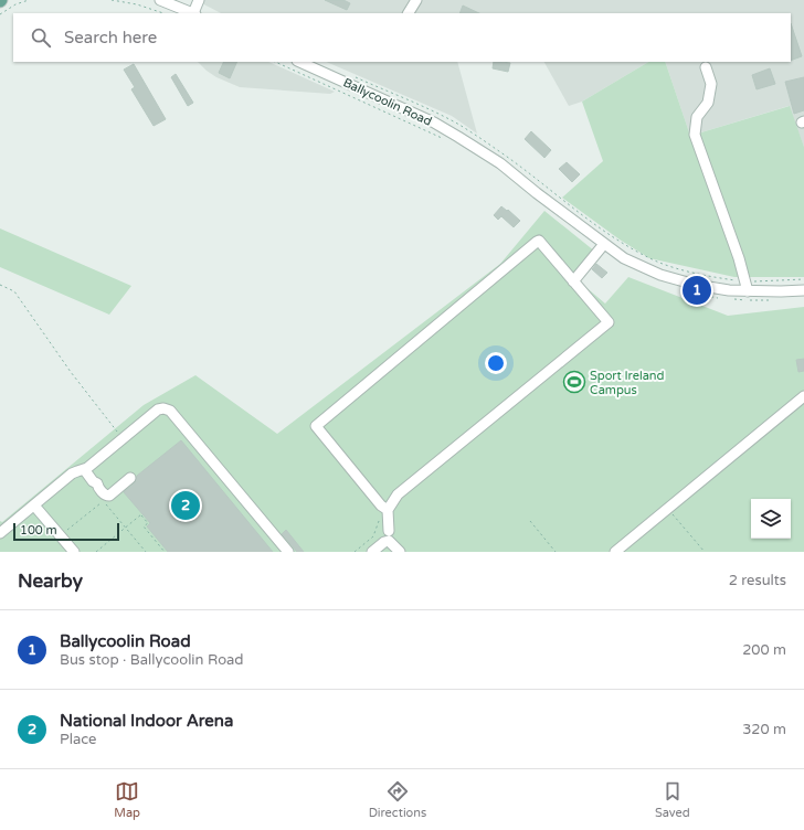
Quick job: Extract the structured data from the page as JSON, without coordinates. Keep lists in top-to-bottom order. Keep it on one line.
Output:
{"streets":{"street":["Ballycoolin Road"]},"places":{"sports":["Sport Ireland Campus"]},"scale_bar":"100 m","page":{"search":"Search here","pins":["1","2"],"scale":"100 m","heading":["Nearby","2 results"],"list":[{"mark":"1","name":"Ballycoolin Road","note":"Bus stop · Ballycoolin Road","value":"200 m"},{"mark":"2","name":"National Indoor Arena","note":"Place","value":"320 m"}],"nav":["Map","Directions","Saved"]}}
